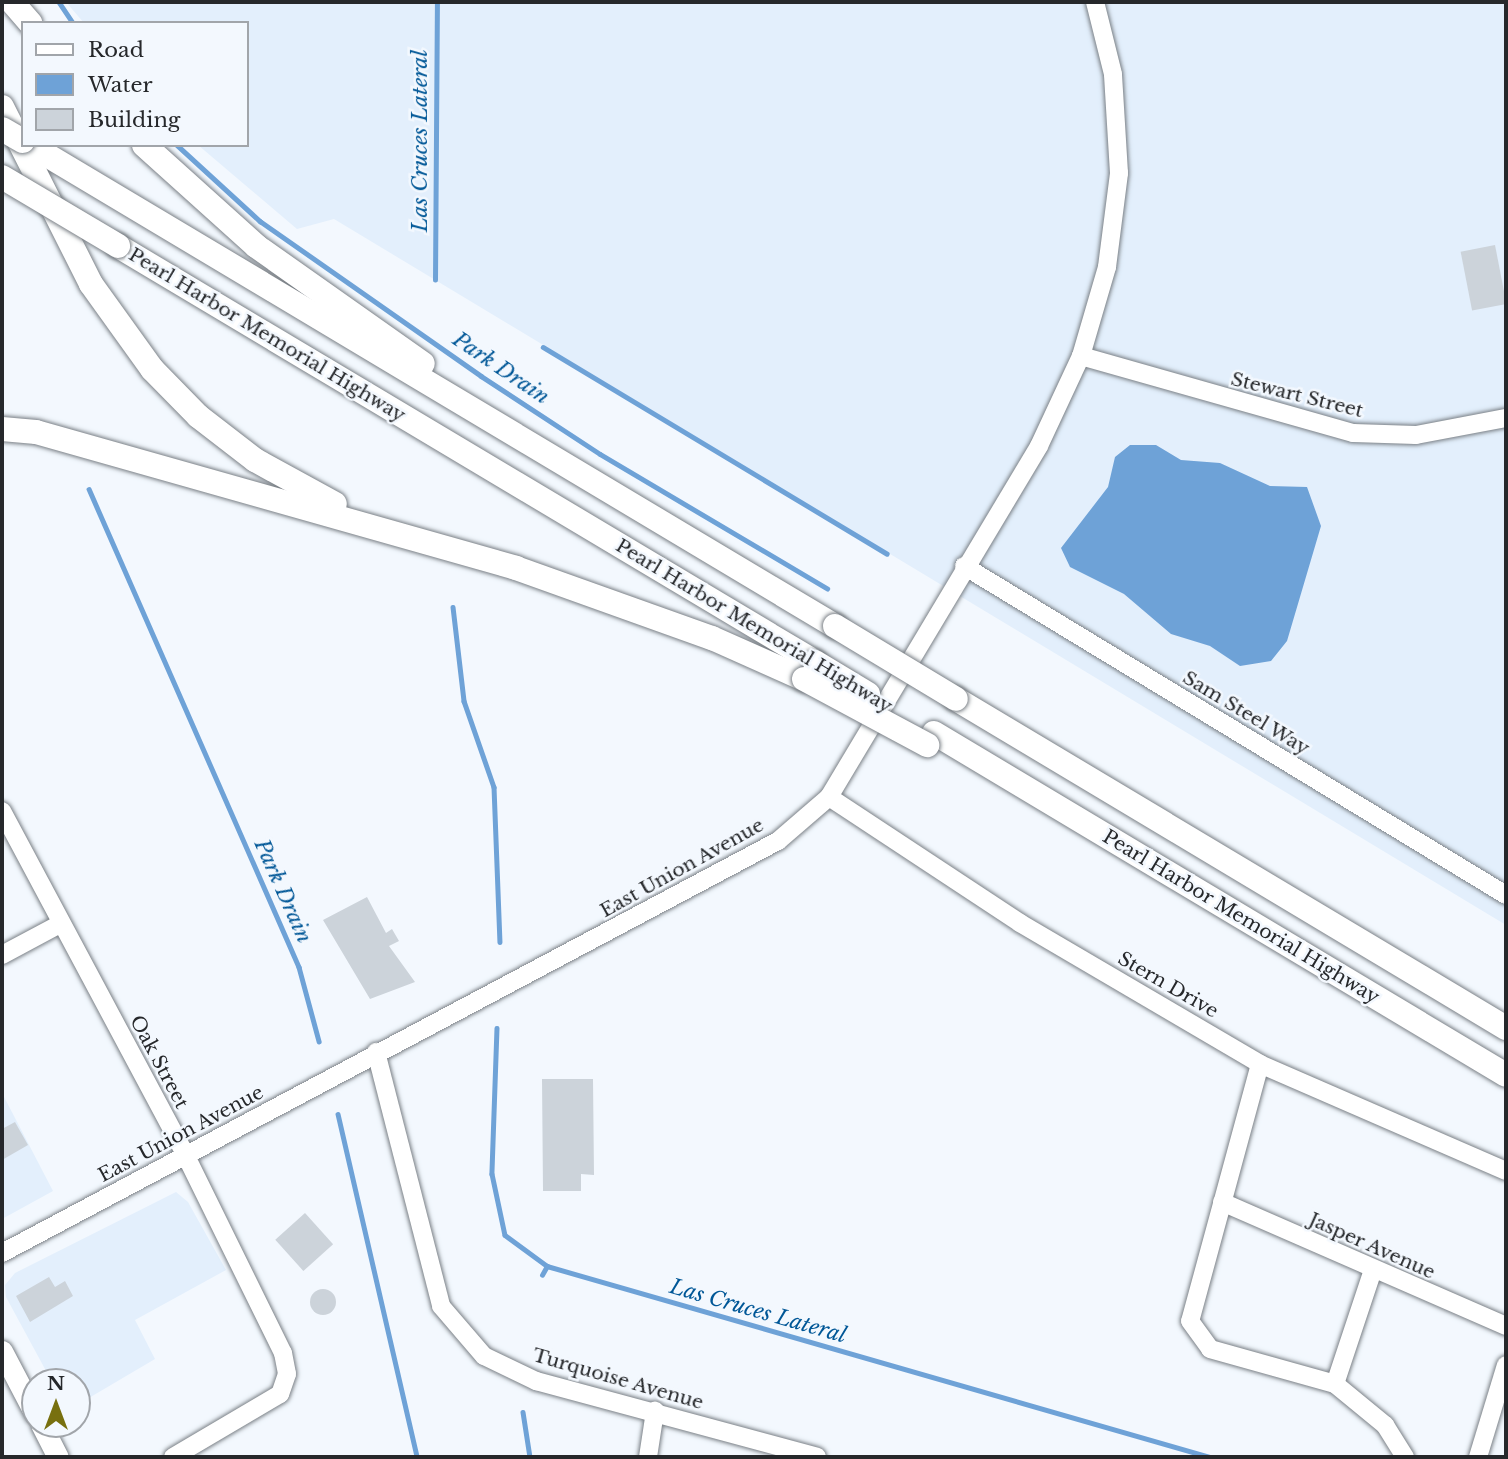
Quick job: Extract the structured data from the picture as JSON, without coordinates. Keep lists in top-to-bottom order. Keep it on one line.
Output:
{"streets":{"highway":["Pearl Harbor Memorial Highway"],"street":["Stewart Street","Sam Steel Way","East Union Avenue","Stern Drive","Oak Street","Jasper Avenue","Turquoise Avenue"]},"crossings":[["Stewart Street","East Union Avenue"],["Sam Steel Way","East Union Avenue"],["East Union Avenue","Stern Drive"],["East Union Avenue","Oak Street"],["East Union Avenue","Turquoise Avenue"]],"water":["Las Cruces Lateral","Park Drain"],"legend":["Road","Water","Building"],"north":"top"}
